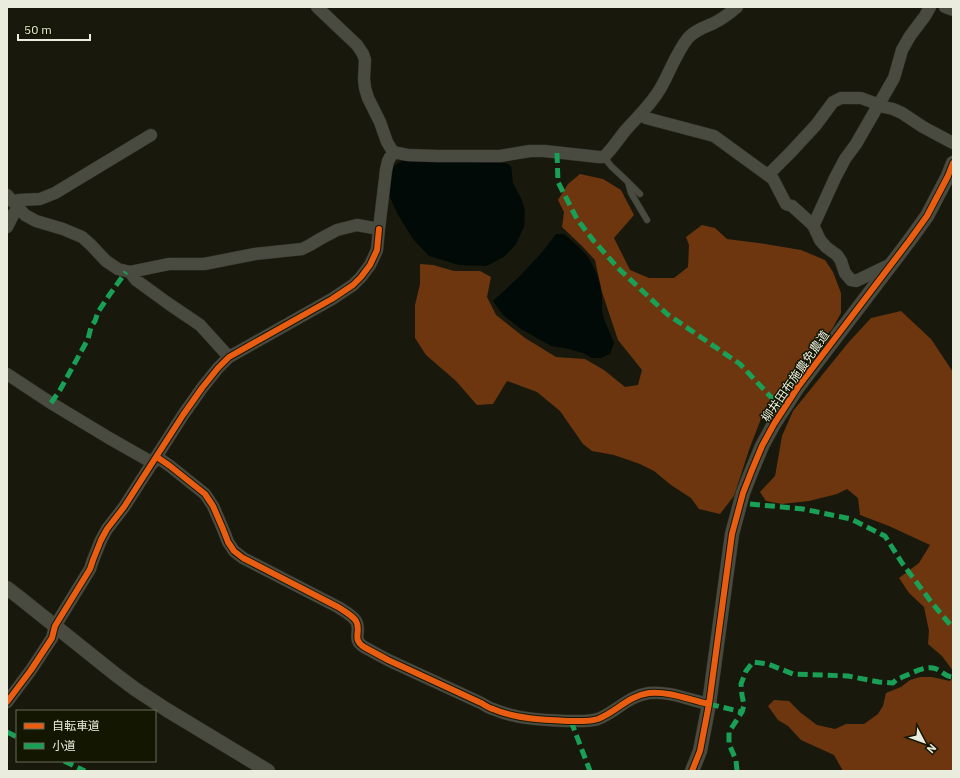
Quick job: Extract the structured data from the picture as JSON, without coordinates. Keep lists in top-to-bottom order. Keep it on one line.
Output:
{"streets":{"street":["柳井田布施農免農道"]},"legend":["自転車道","小道"],"scale_bar":"50 m","north":"bottom right"}
